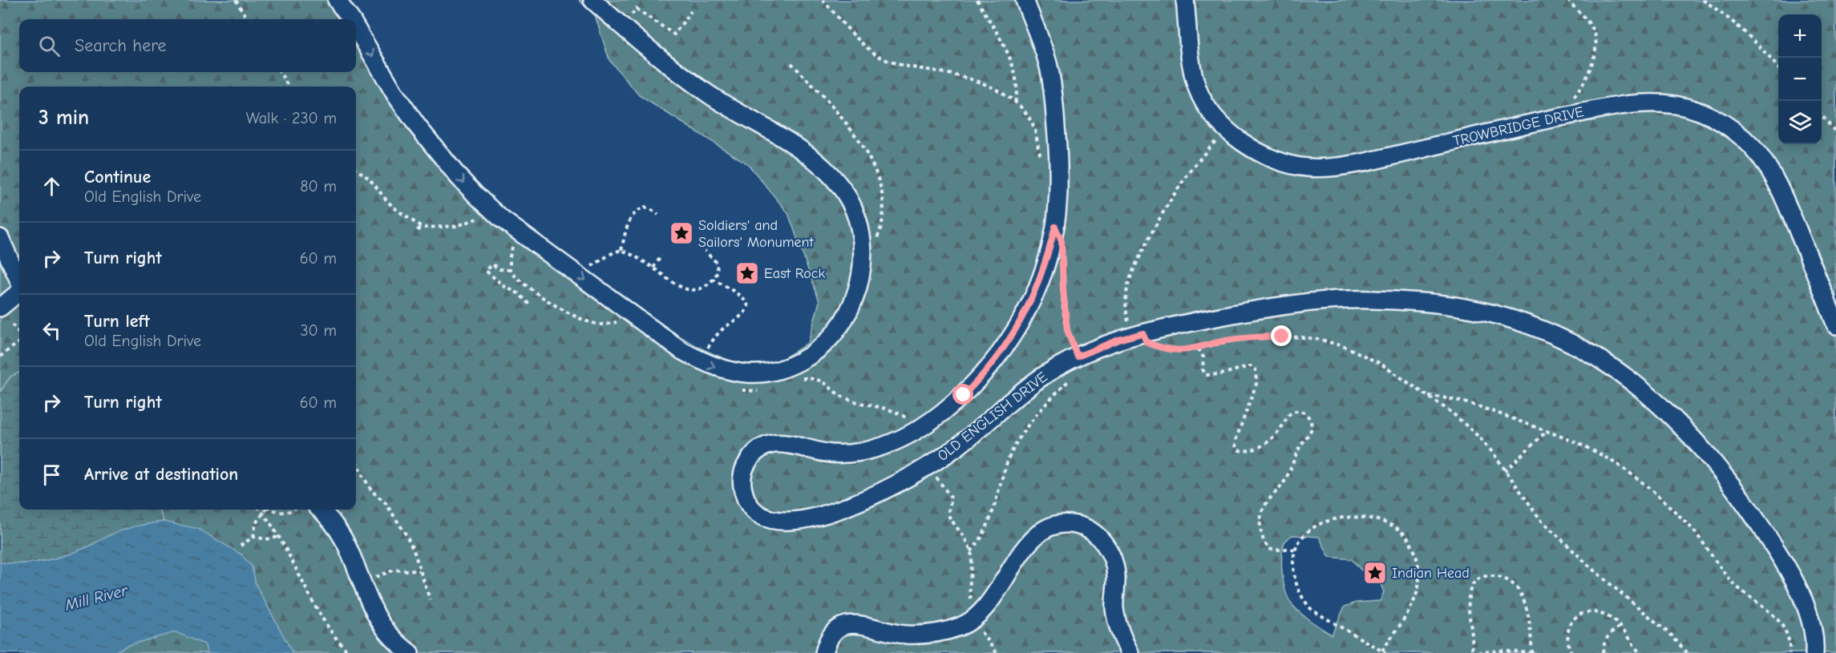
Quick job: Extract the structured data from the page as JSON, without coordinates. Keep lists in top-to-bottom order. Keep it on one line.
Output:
{"streets":{"street":["TROWBRIDGE DRIVE","OLD ENGLISH DRIVE"]},"water":["Mill River"],"places":{"place":["Soldiers' and Sailors' Monument","East Rock","Indian Head"]},"page":{"map_buttons":["+","−"],"search":"Search here","heading":["3 min","Walk · 230 m"],"list":[["Continue","Old English Drive","80 m"],["Turn right","60 m"],["Turn left","Old English Drive","30 m"],["Turn right","60 m"],"Arrive at destination"]}}
